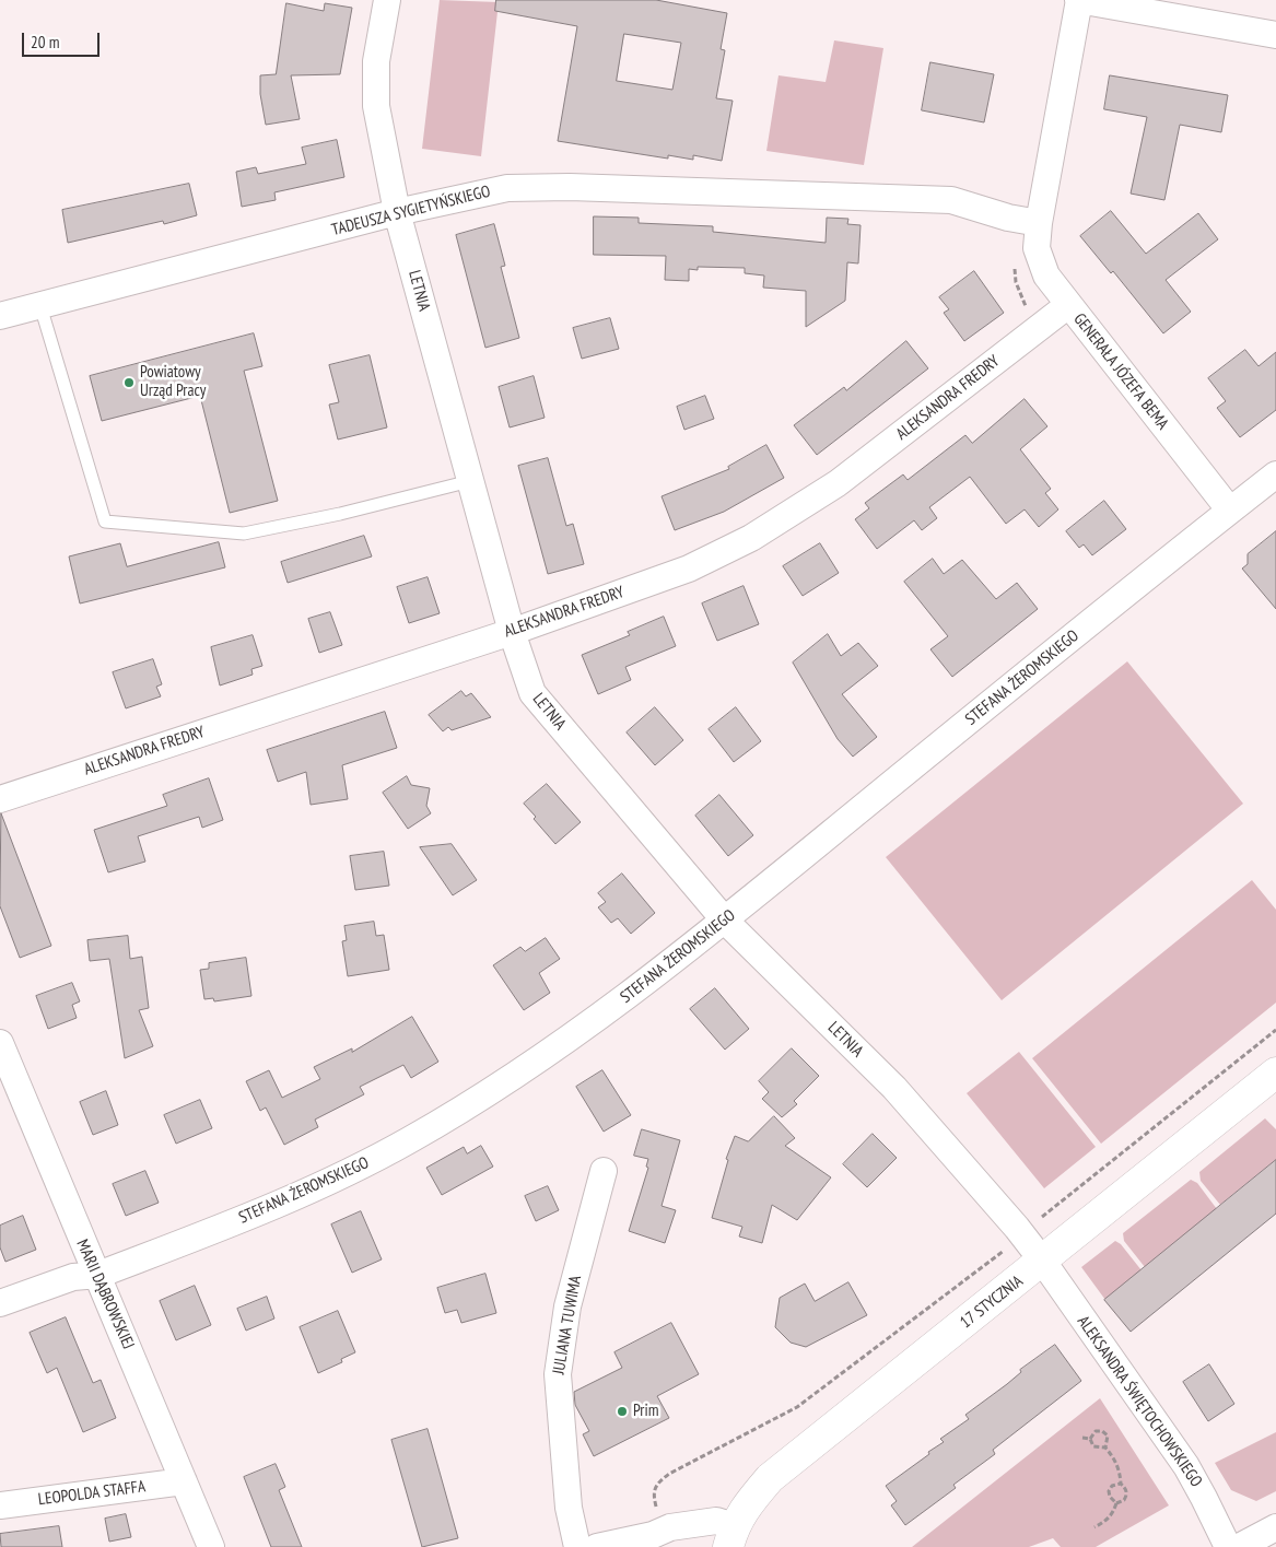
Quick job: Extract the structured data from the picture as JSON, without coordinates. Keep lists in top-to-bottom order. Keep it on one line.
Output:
{"streets":{"street":["TADEUSZA SYGIETYŃSKIEGO","LETNIA","GENERAŁA JÓZEFA BEMA","ALEKSANDRA FREDRY","STEFANA ŻEROMSKIEGO","MARII DĄBROWSKIEJ","17 STYCZNIA","JULIANA TUWIMA","ALEKSANDRA ŚWIĘTOCHOWSKIEGO","LEOPOLDA STAFFA"]},"crossings":[["TADEUSZA SYGIETYŃSKIEGO","LETNIA"],["TADEUSZA SYGIETYŃSKIEGO","GENERAŁA JÓZEFA BEMA"],["LETNIA","ALEKSANDRA FREDRY"],["LETNIA","STEFANA ŻEROMSKIEGO"],["LETNIA","17 STYCZNIA"],["LETNIA","ALEKSANDRA ŚWIĘTOCHOWSKIEGO"],["GENERAŁA JÓZEFA BEMA","ALEKSANDRA FREDRY"],["GENERAŁA JÓZEFA BEMA","STEFANA ŻEROMSKIEGO"],["STEFANA ŻEROMSKIEGO","MARII DĄBROWSKIEJ"],["MARII DĄBROWSKIEJ","LEOPOLDA STAFFA"],["17 STYCZNIA","ALEKSANDRA ŚWIĘTOCHOWSKIEGO"]],"places":["Powiatowy Urząd Pracy","Prim"],"scale_bar":"20 m"}
